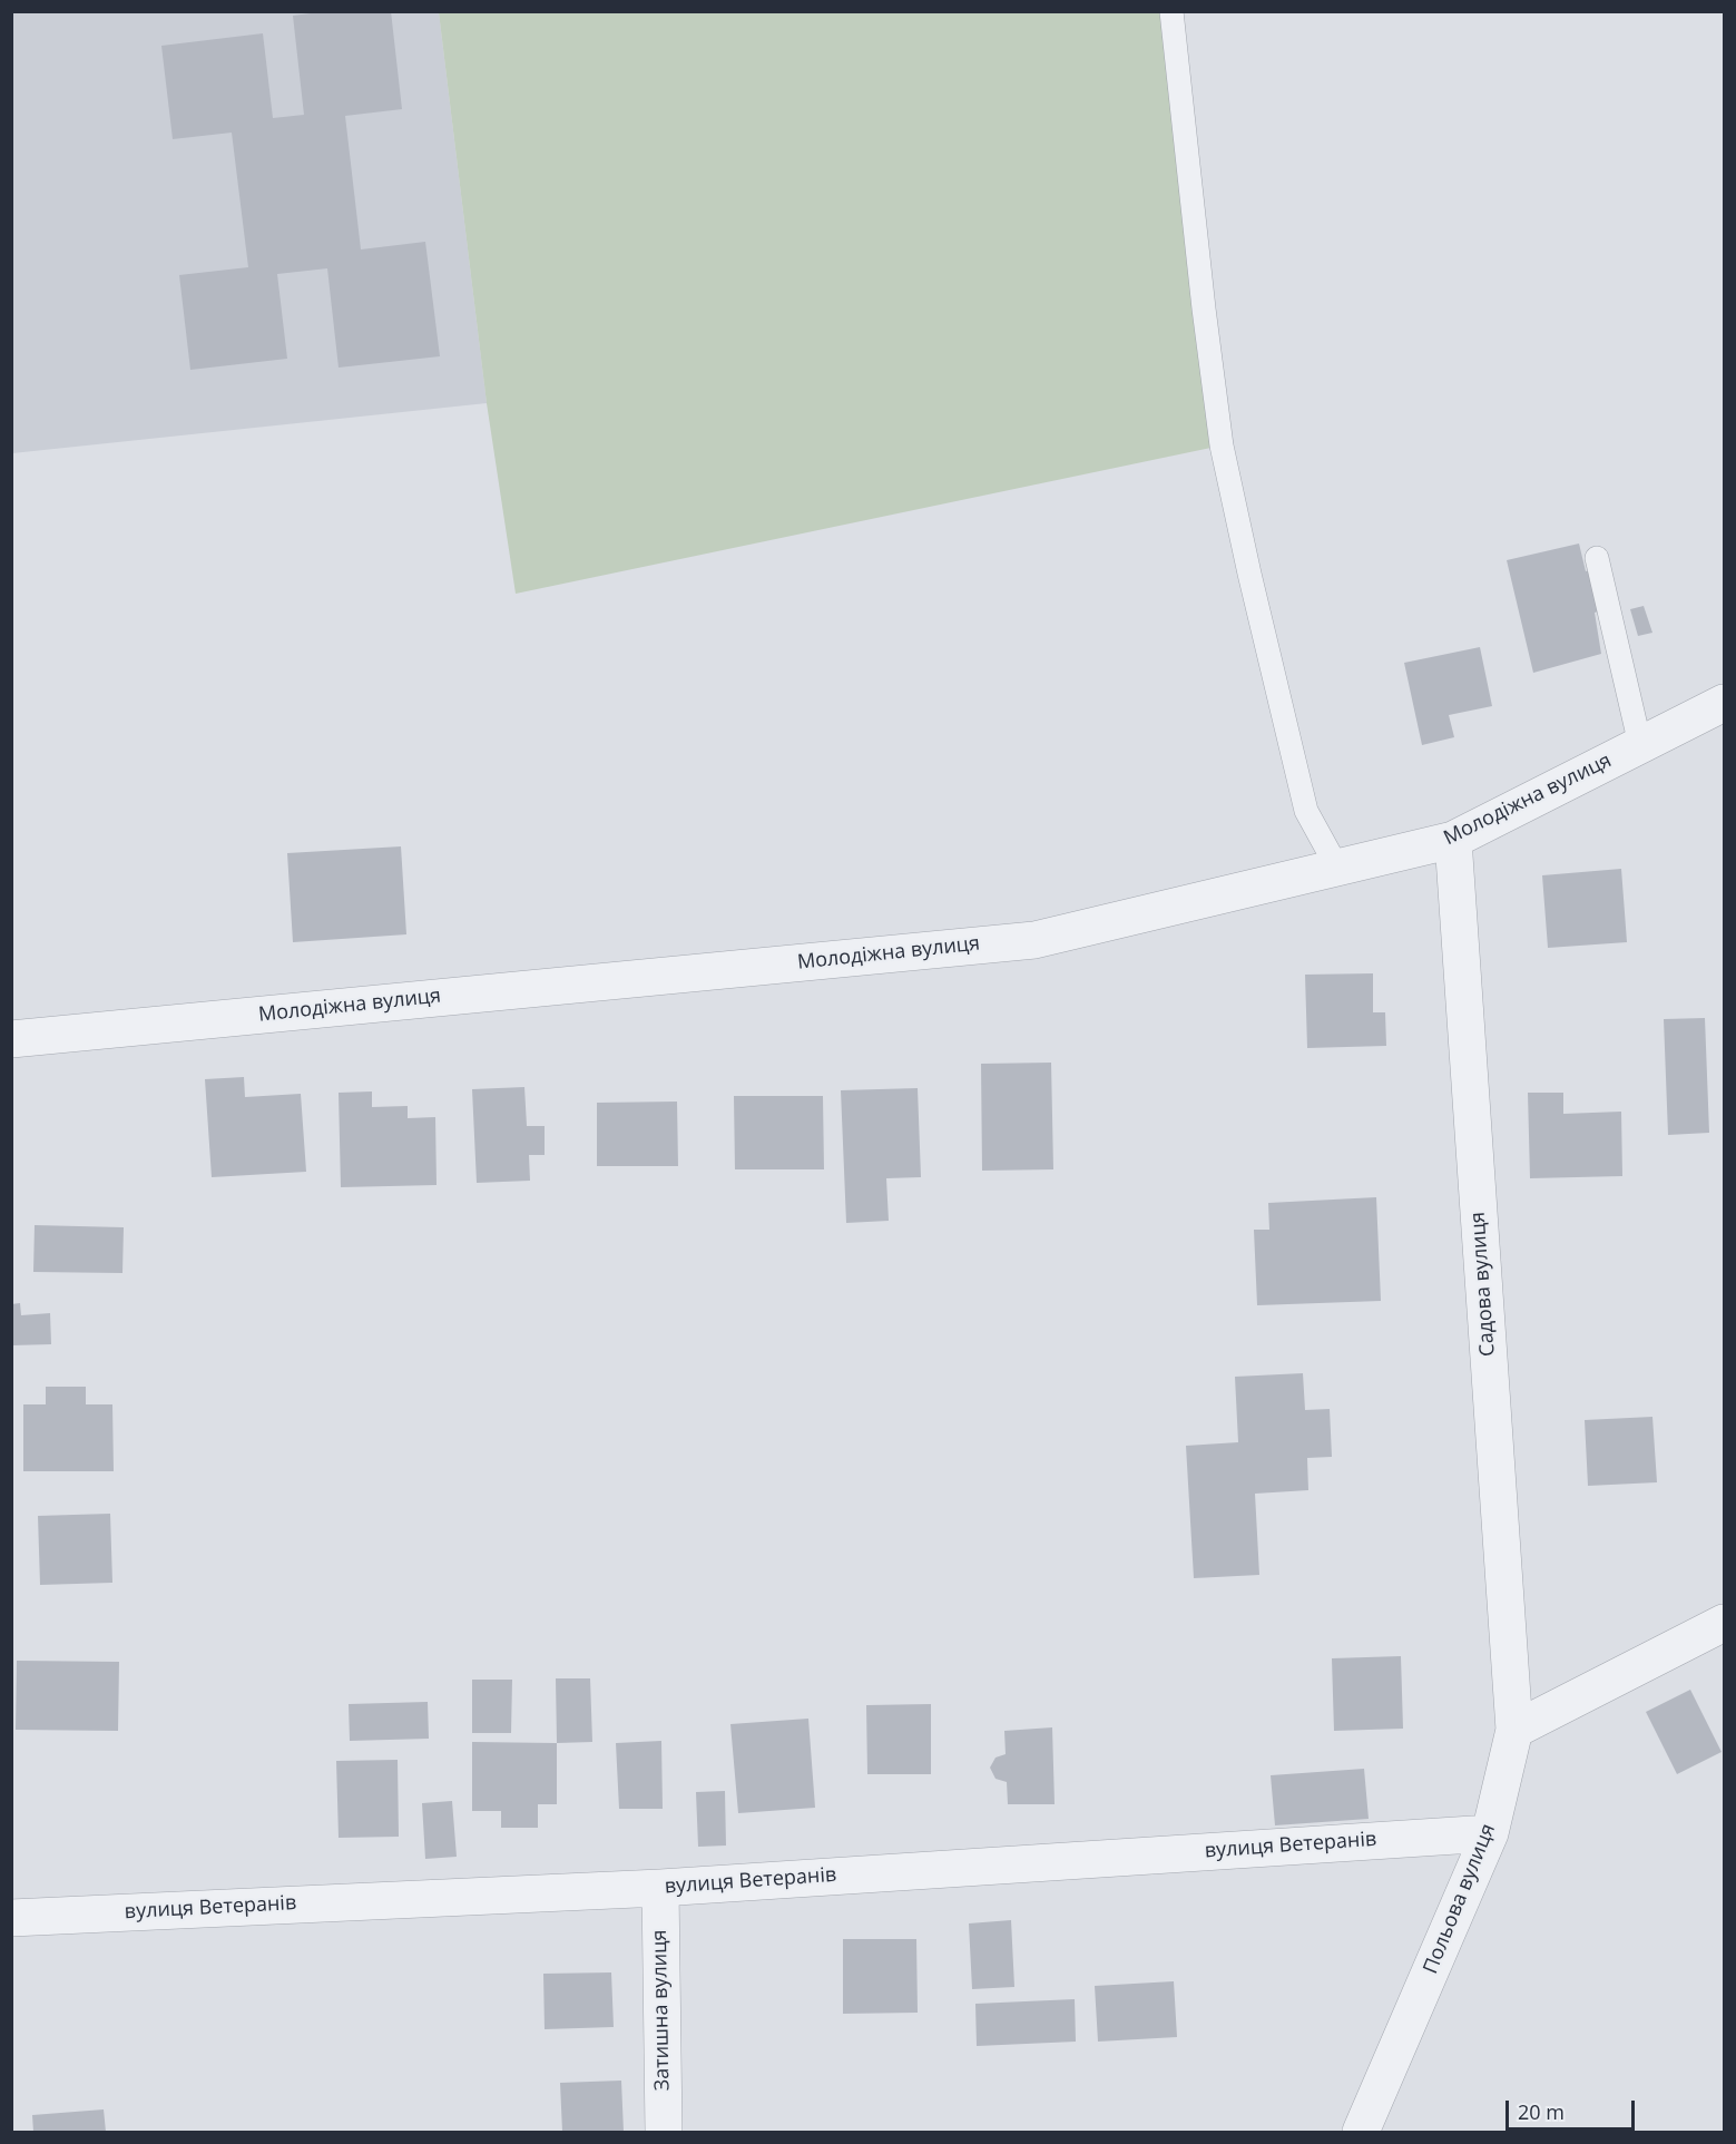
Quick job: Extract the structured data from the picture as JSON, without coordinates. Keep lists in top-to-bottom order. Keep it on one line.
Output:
{"streets":{"street":["Молодіжна вулиця","Садова вулиця","вулиця Ветеранів","Польова вулиця","Затишна вулиця"]},"crossings":[["Молодіжна вулиця","Садова вулиця"],["Садова вулиця","Польова вулиця"],["вулиця Ветеранів","Польова вулиця"],["вулиця Ветеранів","Затишна вулиця"]],"scale_bar":"20 m"}
